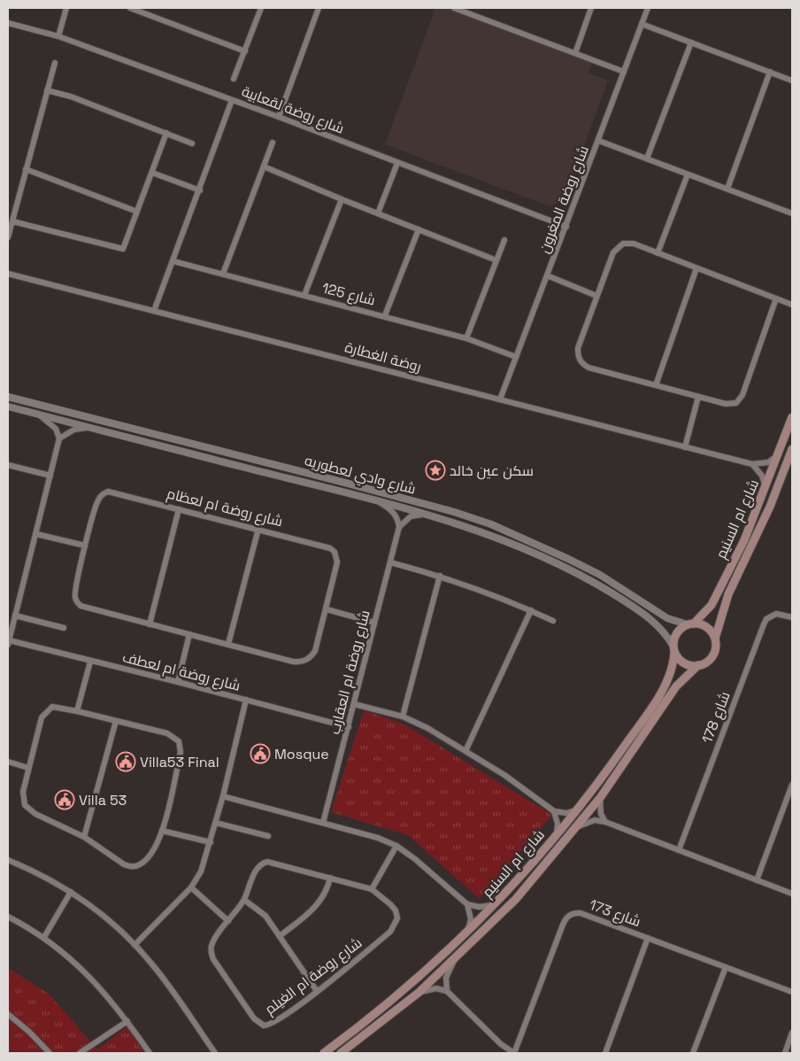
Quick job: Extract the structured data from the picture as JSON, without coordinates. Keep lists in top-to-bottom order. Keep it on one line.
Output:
{"streets":{"main road":["شارع ام السنيم"],"street":["شارع روضة لقعابية","شارع روضة المغرون","شارع 125","روضة الغطارة","شارع وادي لعطوريه","شارع روضة ام لعظام","شارع روضة ام لعطف","شارع روضة ام العقارب","شارع 178","شارع 173","شارع روضة ام الغيلم"]},"crossings":[["شارع روضة لقعابية","شارع روضة المغرون"],["شارع روضة المغرون","شارع 125"],["شارع روضة المغرون","روضة الغطارة"],["روضة الغطارة","شارع ام السنيم"],["شارع وادي لعطوريه","شارع ام السنيم"],["شارع روضة ام لعطف","شارع روضة ام العقارب"]],"places":{"place":["سكن عين خالد"],"public building":["Mosque","Villa53 Final","Villa 53"]}}
